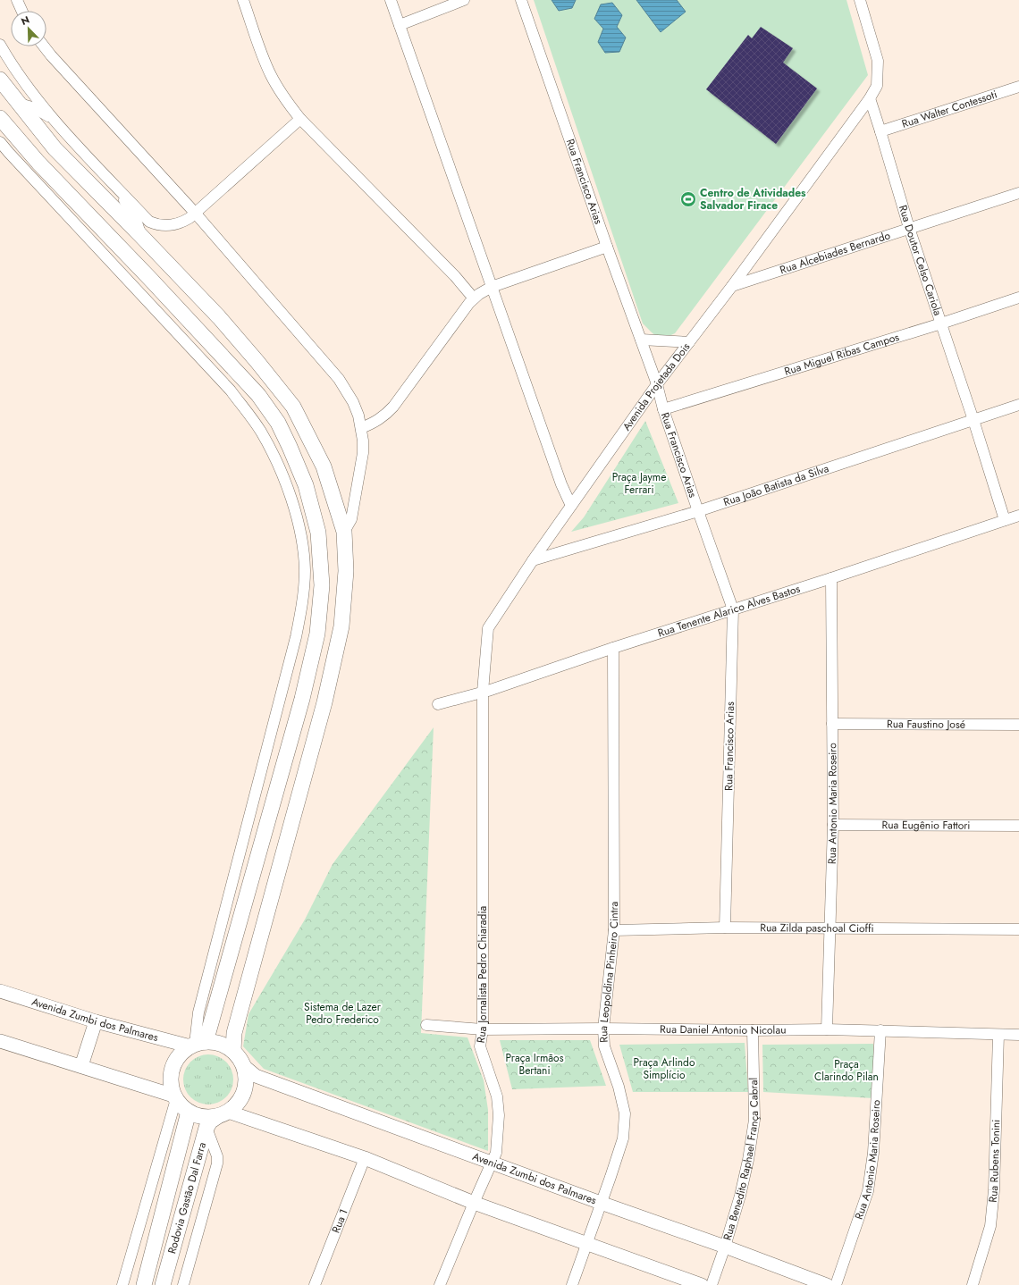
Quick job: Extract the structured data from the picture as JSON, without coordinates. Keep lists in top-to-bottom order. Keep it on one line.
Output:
{"streets":{"main road":["Rodovia Gastão Dal Farra"],"street":["Rua Walter Contessoti","Rua Francisco Arias","Rua Alcebiades Bernardo","Rua Doutor Celso Cariola","Rua Miguel Ribas Campos","Avenida Projetada Dois","Rua João Batista da Silva","Rua Tenente Alarico Alves Bastos","Rua Faustino José","Rua Antonio Maria Roseiro","Rua Eugênio Fattori","Rua Zilda paschoal Cioffi","Rua Leopoldina Pinheiro Cintra","Rua Jornalista Pedro Chiaradia","Avenida Zumbi dos Palmares","Rua Daniel Antonio Nicolau","Rua Benedito Raphael França Cabral","Rua Rubens Tonini","Rua 1"]},"crossings":[["Rua Walter Contessoti","Rua Doutor Celso Cariola"],["Rua Francisco Arias","Rua Miguel Ribas Campos"],["Rua Francisco Arias","Avenida Projetada Dois"],["Rua Francisco Arias","Rua João Batista da Silva"],["Rua Francisco Arias","Rua Tenente Alarico Alves Bastos"],["Rua Francisco Arias","Rua Zilda paschoal Cioffi"],["Rua Alcebiades Bernardo","Rua Doutor Celso Cariola"],["Rua Alcebiades Bernardo","Avenida Projetada Dois"],["Rua Doutor Celso Cariola","Rua Miguel Ribas Campos"],["Rua Doutor Celso Cariola","Avenida Projetada Dois"],["Rua Doutor Celso Cariola","Rua João Batista da Silva"],["Rua Doutor Celso Cariola","Rua Tenente Alarico Alves Bastos"],["Avenida Projetada Dois","Rua João Batista da Silva"],["Avenida Projetada Dois","Rua Tenente Alarico Alves Bastos"],["Avenida Projetada Dois","Rua Jornalista Pedro Chiaradia"],["Rua Tenente Alarico Alves Bastos","Rua Antonio Maria Roseiro"],["Rua Tenente Alarico Alves Bastos","Rua Leopoldina Pinheiro Cintra"],["Rua Tenente Alarico Alves Bastos","Rua Jornalista Pedro Chiaradia"],["Rua Faustino José","Rua Antonio Maria Roseiro"],["Rua Antonio Maria Roseiro","Rua Eugênio Fattori"],["Rua Antonio Maria Roseiro","Rua Zilda paschoal Cioffi"],["Rua Antonio Maria Roseiro","Rua Daniel Antonio Nicolau"],["Rua Zilda paschoal Cioffi","Rua Leopoldina Pinheiro Cintra"],["Rua Leopoldina Pinheiro Cintra","Avenida Zumbi dos Palmares"],["Rua Leopoldina Pinheiro Cintra","Rua Daniel Antonio Nicolau"],["Rua Jornalista Pedro Chiaradia","Avenida Zumbi dos Palmares"],["Rua Jornalista Pedro Chiaradia","Rua Daniel Antonio Nicolau"],["Avenida Zumbi dos Palmares","Rua Benedito Raphael França Cabral"],["Avenida Zumbi dos Palmares","Rodovia Gastão Dal Farra"],["Rua Daniel Antonio Nicolau","Rua Benedito Raphael França Cabral"],["Rua Daniel Antonio Nicolau","Rua Rubens Tonini"]],"parks":["Praça Jayme Ferrari","Sistema de Lazer Pedro Frederico","Praça Irmãos Bertani","Praça Arlindo Simplício","Praça Clarindo Pilan"],"places":{"sports":["Centro de Atividades Salvador Firace"]},"north":"top left"}
